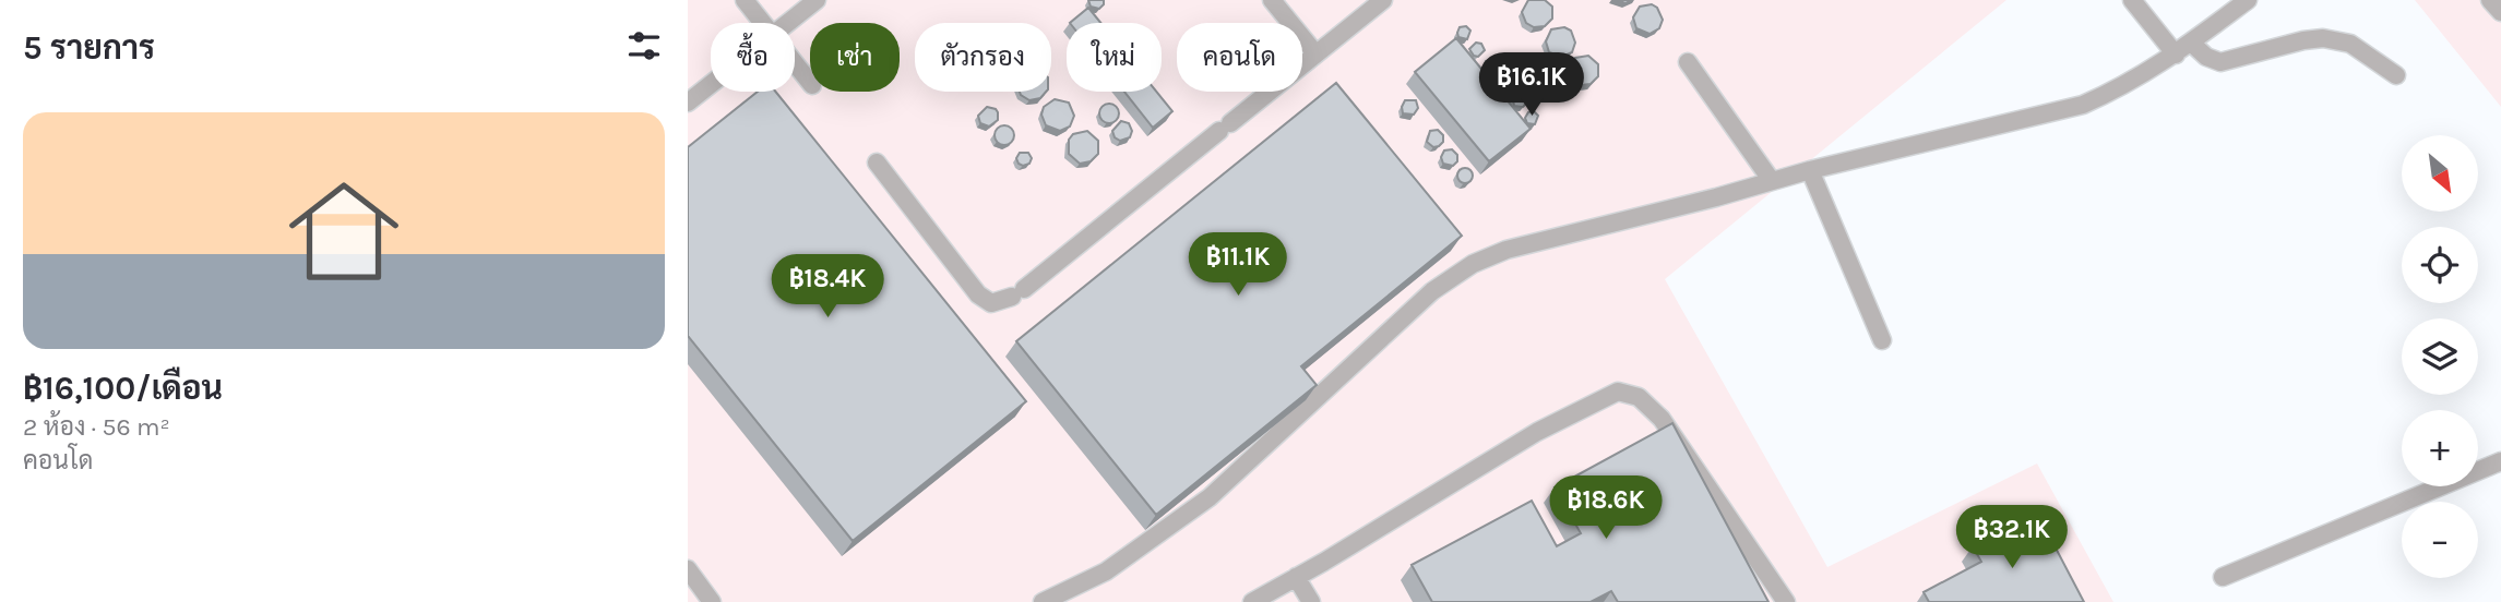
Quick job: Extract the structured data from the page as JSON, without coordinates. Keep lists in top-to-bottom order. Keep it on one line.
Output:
{"north":"bottom right","page":{"heading":"5 รายการ","chip":["ซื้อ","เช่า","ตัวกรอง","ใหม่","คอนโด"],"price":["฿16.1K","฿11.1K","฿18.4K","฿18.6K","฿32.1K"],"list":[{"name":"฿16,100/เดือน","note":"2 ห้อง · 56 m² · คอนโด"}],"map_buttons":["+","−"]}}
